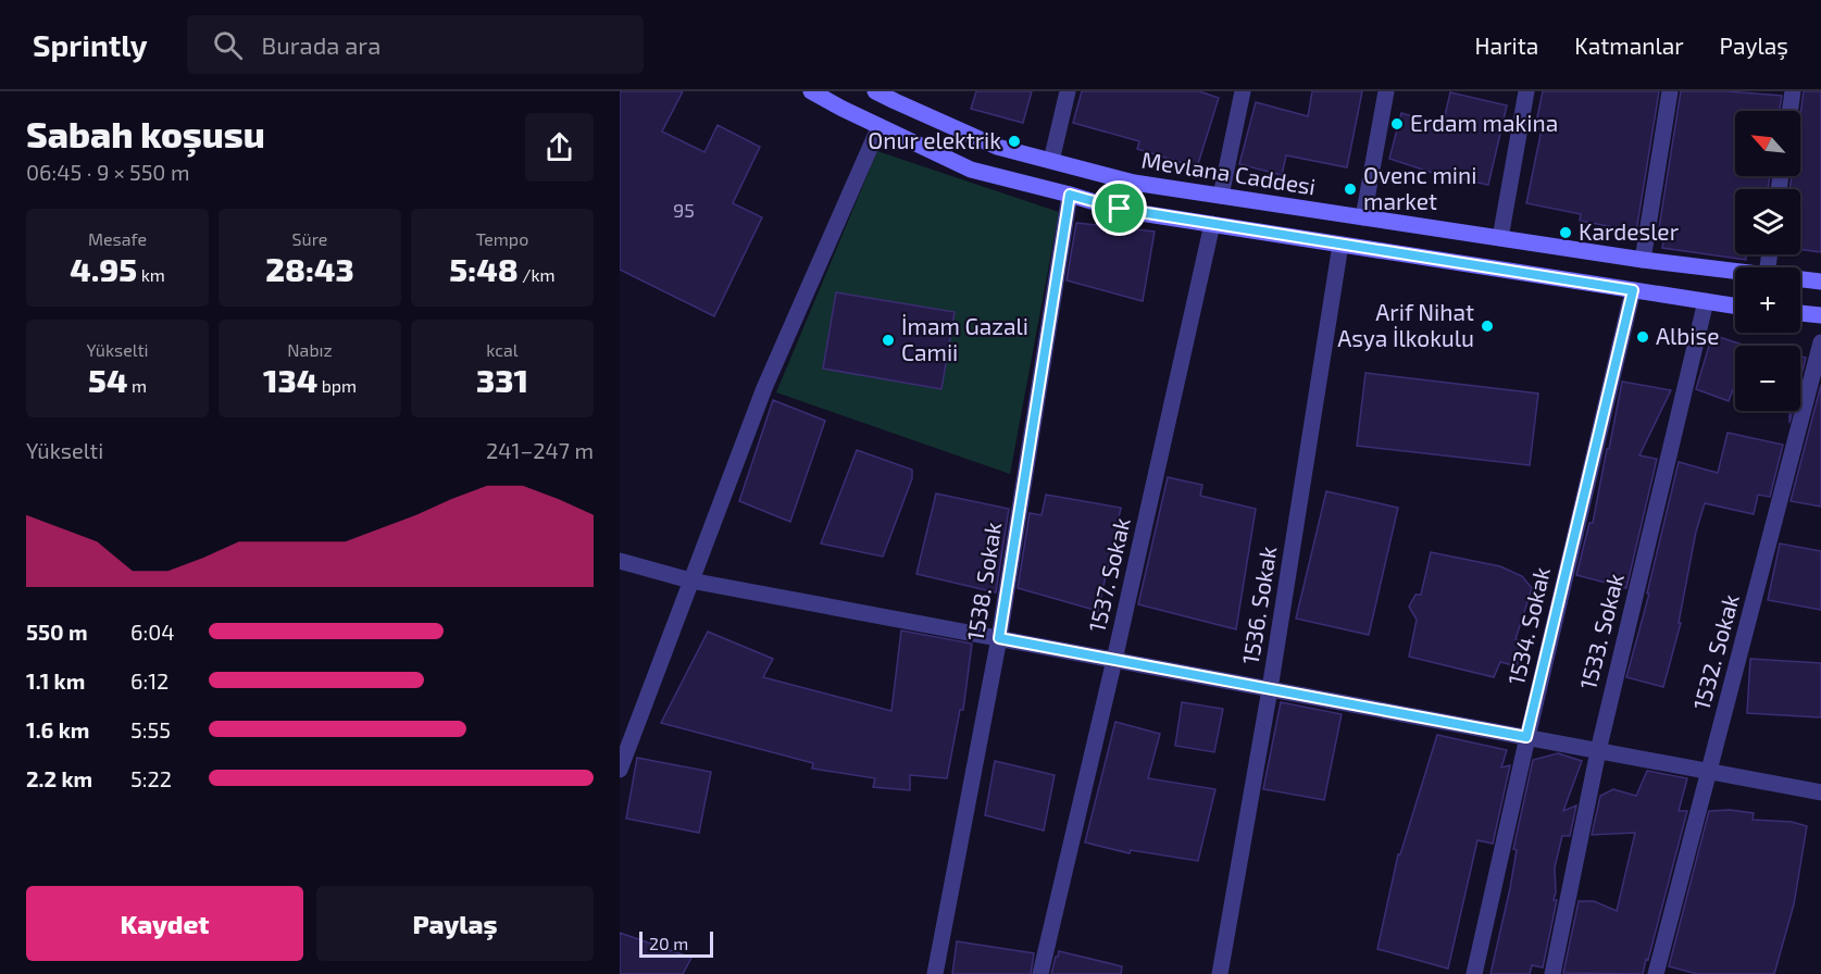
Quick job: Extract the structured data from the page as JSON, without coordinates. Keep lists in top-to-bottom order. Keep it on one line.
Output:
{"streets":{"main road":["Mevlana Caddesi"],"street":["1537. Sokak","1538. Sokak","1536. Sokak","1534. Sokak","1533. Sokak","1532. Sokak"]},"places":["Erdam makina","Onur elektrik","Ovenc mini market","Kardesler","Arif Nihat Asya İlkokulu","Albise","İmam Gazali Camii"],"house_numbers":["95"],"scale_bar":"20 m","north":"top left","page":{"header":"Sprintly","search":"Burada ara","nav":["Harita","Katmanlar","Paylaş"],"heading":["Sabah koşusu","06:45 · 9 × 550 m"],"map_buttons":["+","−"],"stats":[["Mesafe","4.95 km"],["Süre","28:43"],["Tempo","5:48 /km"],["Yükselti","54 m"],["Nabız","134 bpm"],["kcal","331"]],"chart":["Yükselti","241–247 m"],"list":[{"name":"550 m","note":"6:04"},{"name":"1.1 km","note":"6:12"},{"name":"1.6 km","note":"5:55"},{"name":"2.2 km","note":"5:22"}],"buttons":["Kaydet","Paylaş"],"scale":"20 m"}}
